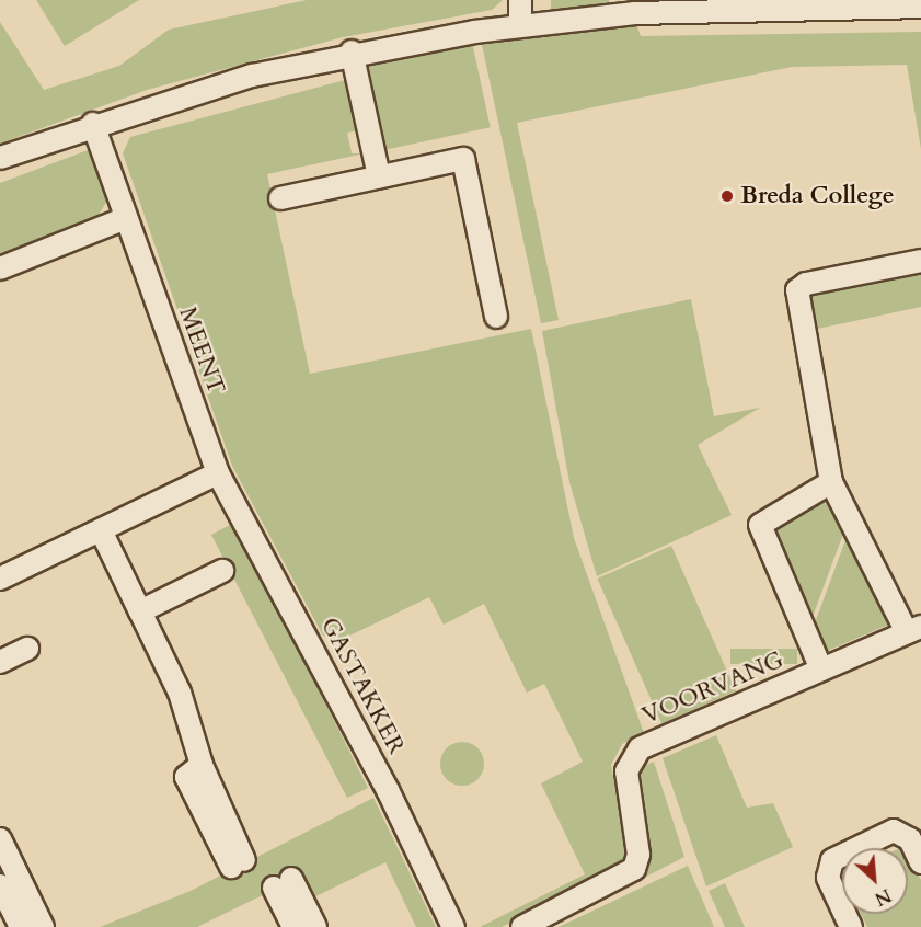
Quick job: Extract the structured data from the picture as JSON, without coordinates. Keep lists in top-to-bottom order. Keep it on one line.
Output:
{"streets":{"street":["MEENT","GASTAKKER","VOORVANG"]},"crossings":[["MEENT","GASTAKKER"]],"places":["Breda College"],"north":"bottom right"}
